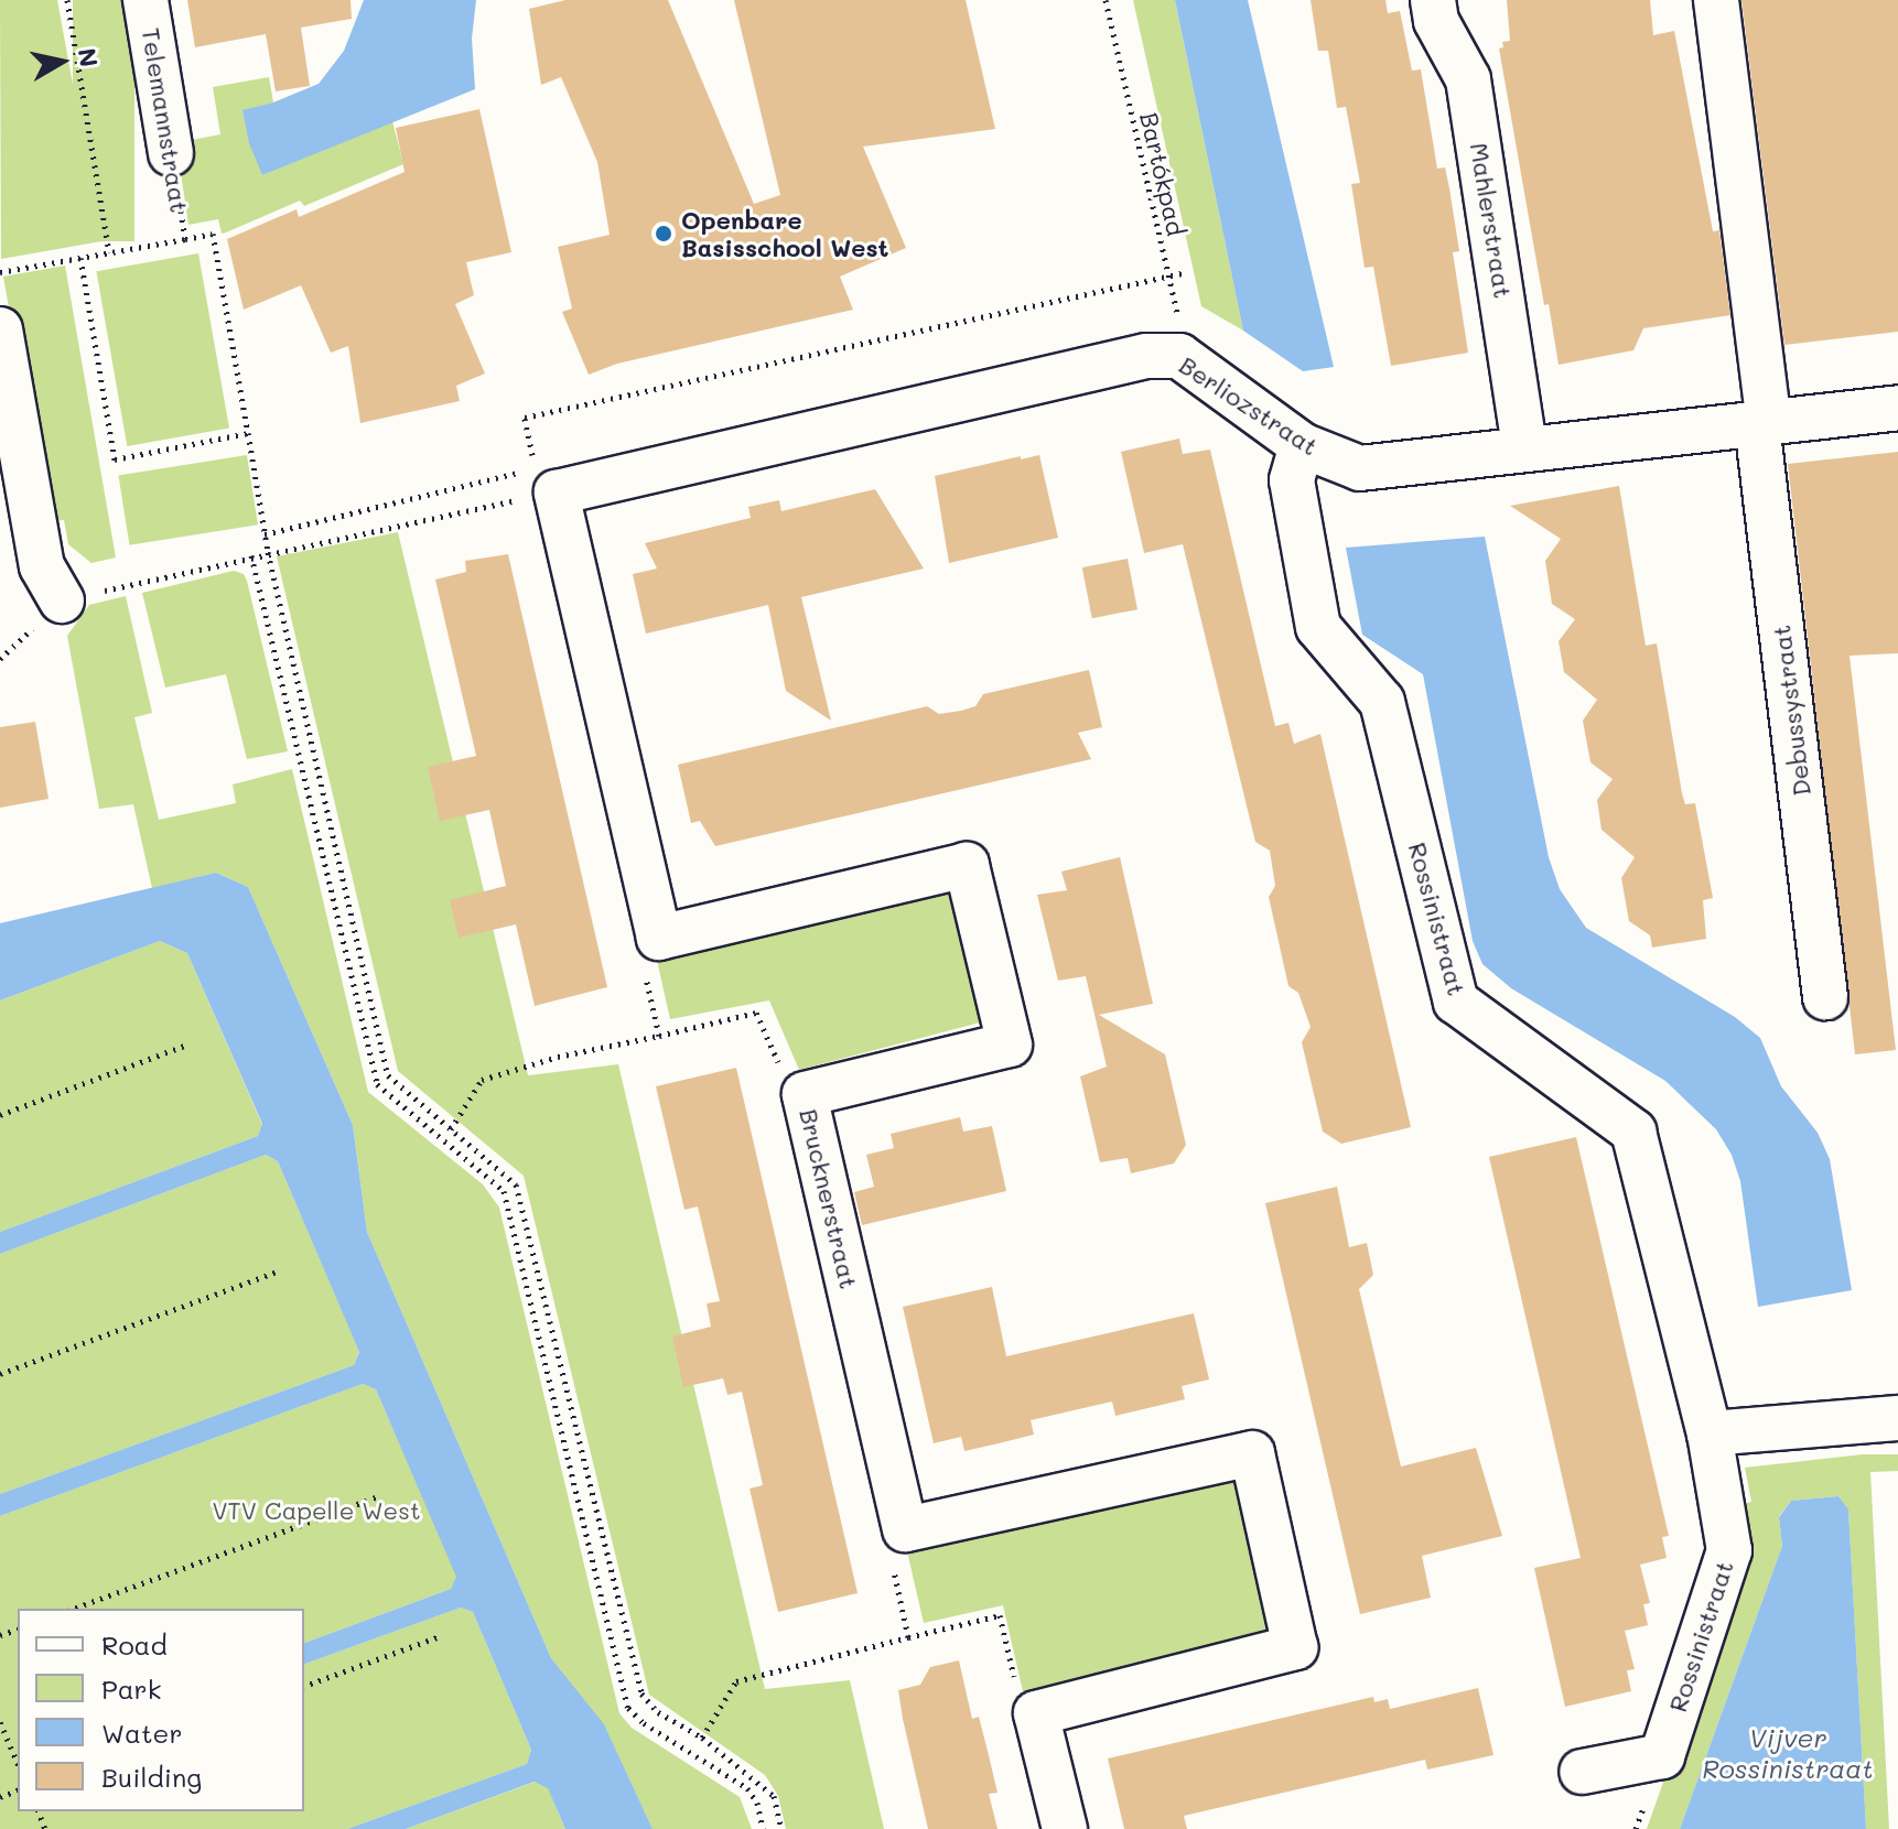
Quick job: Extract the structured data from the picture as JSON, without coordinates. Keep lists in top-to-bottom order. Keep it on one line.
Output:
{"streets":{"street":["Telemannstraat","Mahlerstraat","Berliozstraat","Debussystraat","Rossinistraat","Brucknerstraat"],"path":["Bartókpad"]},"crossings":[["Bartókpad","Berliozstraat"],["Mahlerstraat","Berliozstraat"],["Berliozstraat","Debussystraat"],["Berliozstraat","Rossinistraat"],["Berliozstraat","Brucknerstraat"]],"water":["Vijver Rossinistraat"],"parks":["VTV Capelle West"],"places":["Openbare Basisschool West"],"legend":["Road","Park","Water","Building"],"north":"right"}
